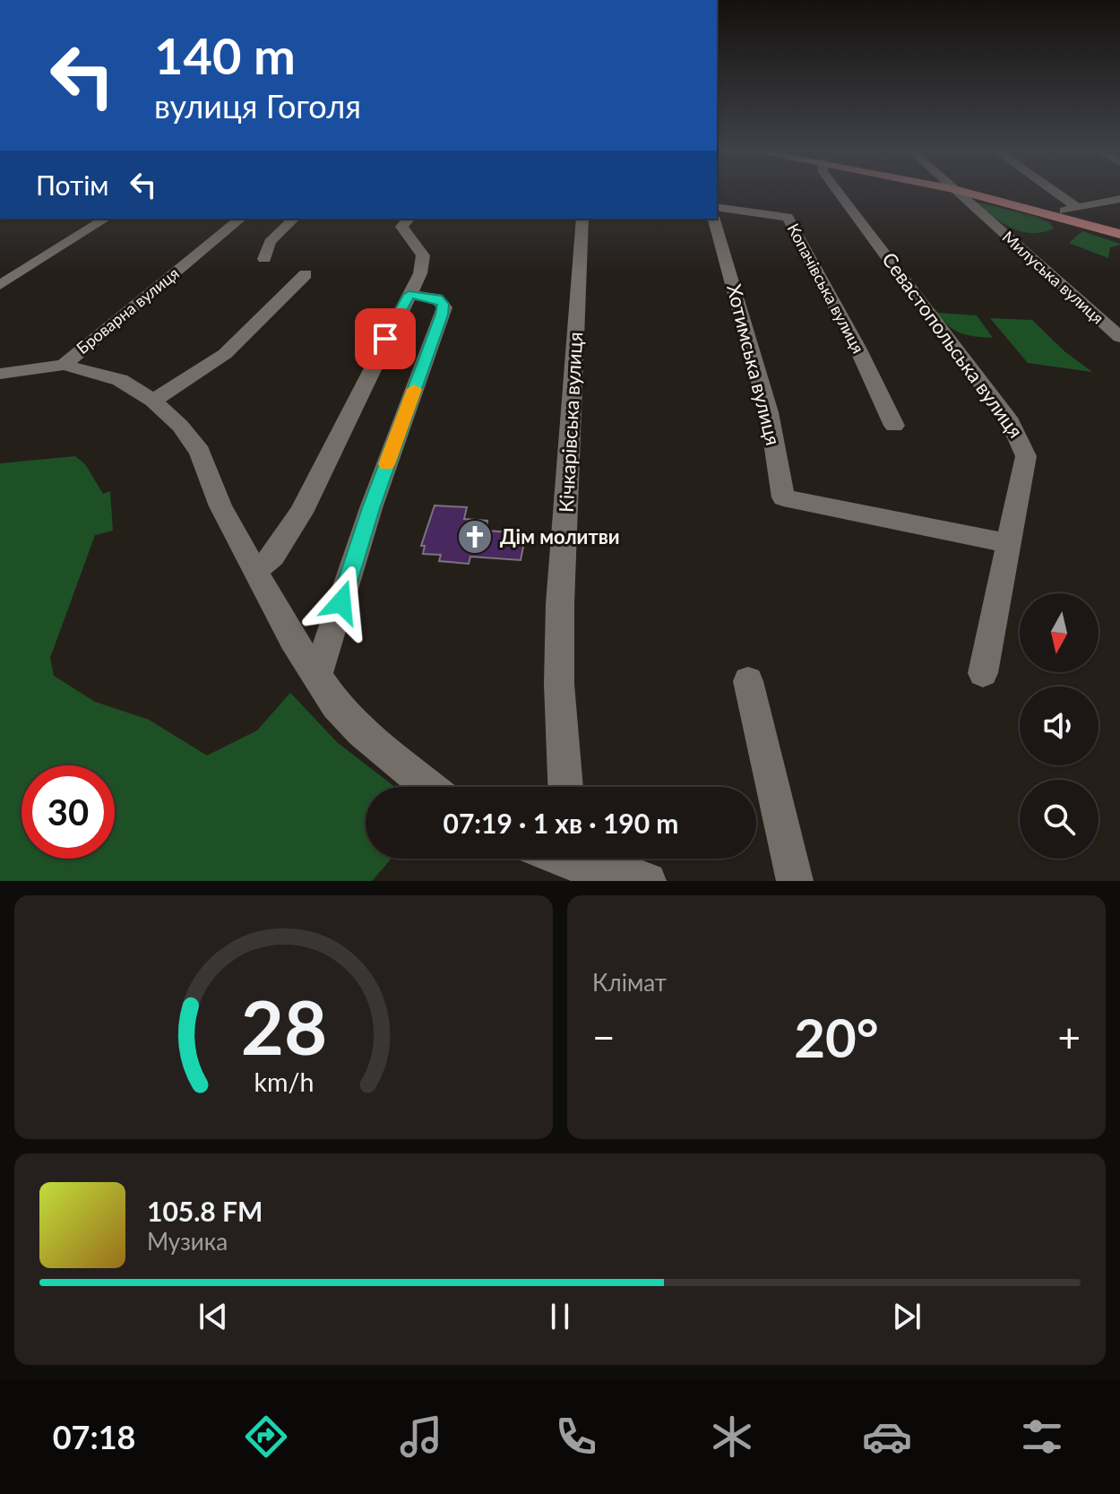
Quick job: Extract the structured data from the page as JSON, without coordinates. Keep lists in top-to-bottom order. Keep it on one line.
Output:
{"streets":{"street":["Милуська вулиця","Копачівська вулиця","Броварна вулиця","Севастопольська вулиця","Хотимська вулиця","Кічкарівська вулиця"]},"crossings":[["Севастопольська вулиця","Хотимська вулиця"]],"places":{"church":["Дім молитви"]},"north":"bottom","page":{"turn":["140 m","вулиця Гоголя"],"then":"Потім","limit":"30","trip":"07:19 · 1 хв · 190 m","tile":"Клімат","heat":["−","20°","+"],"song":["105.8 FM","Музика"],"tabs":"07:18","gauge":["28","km/h"]}}
